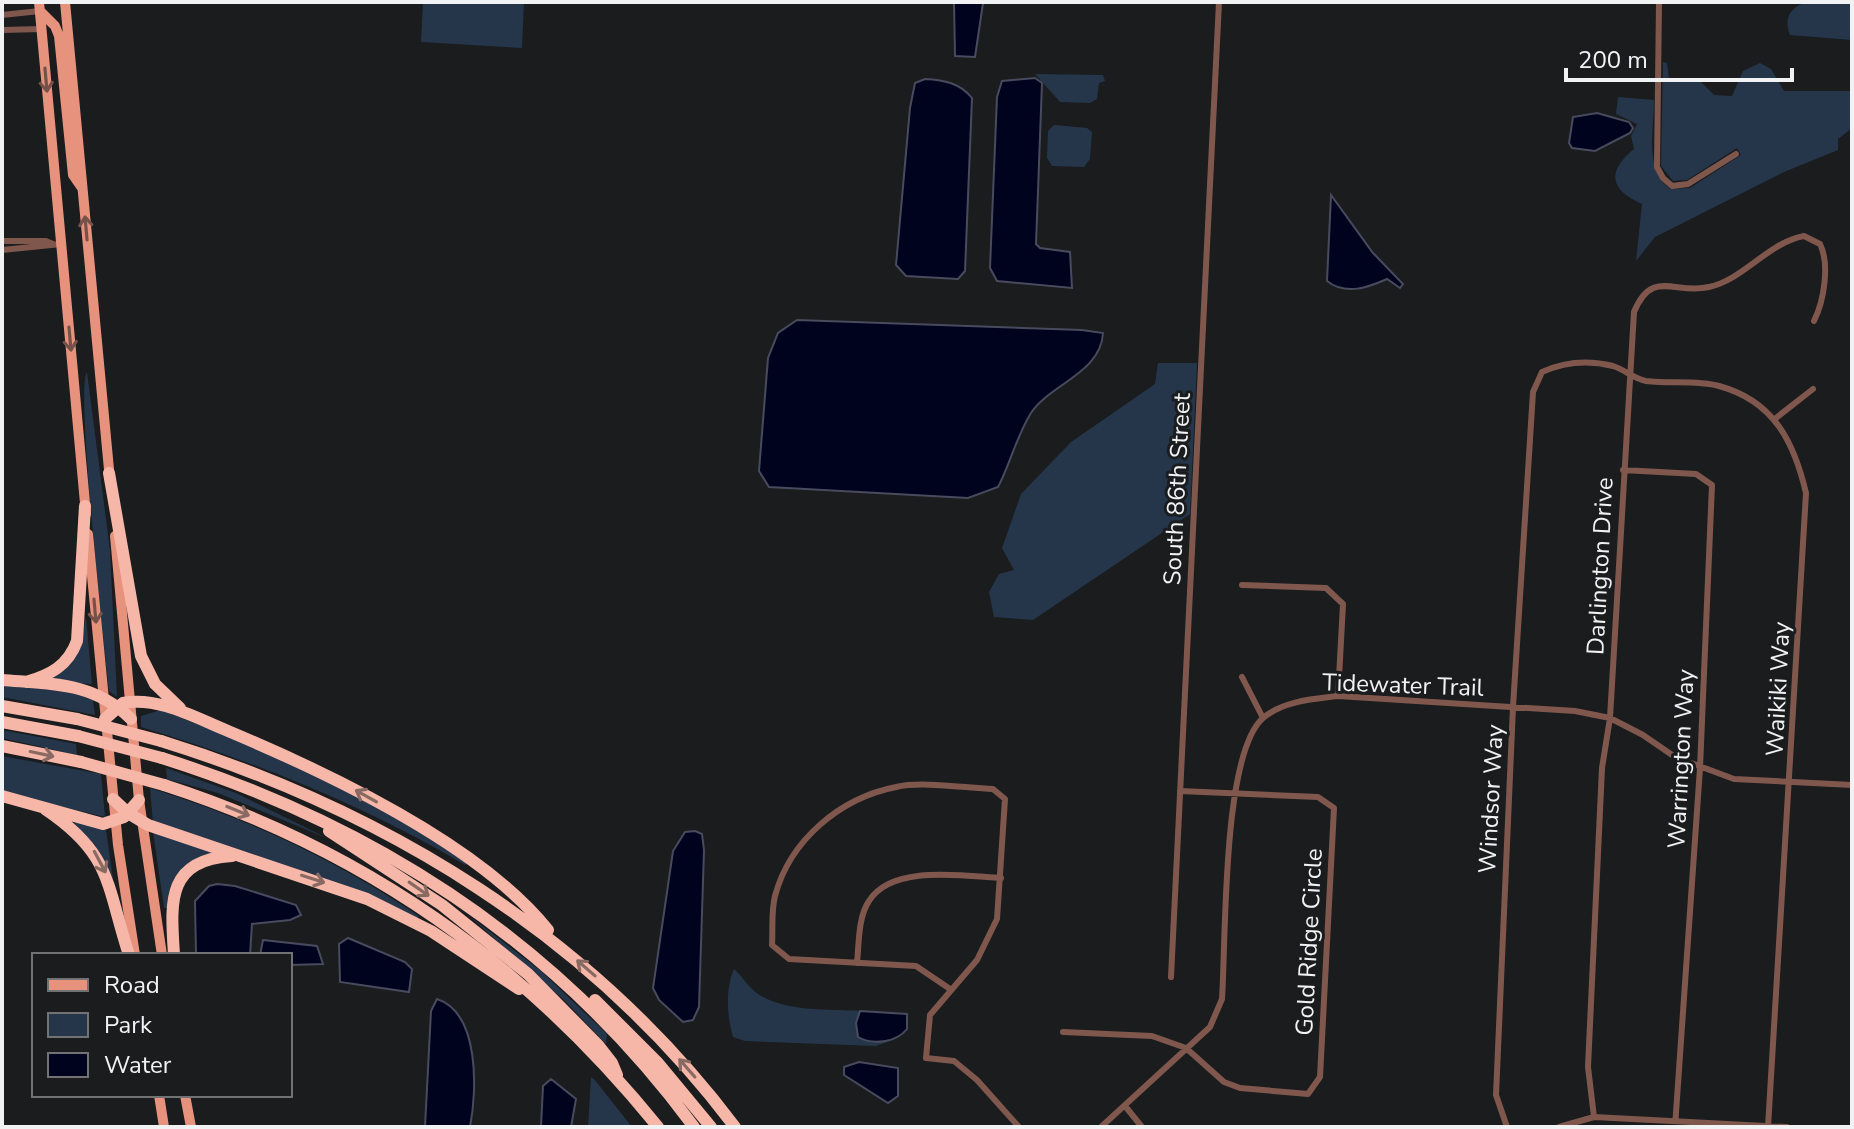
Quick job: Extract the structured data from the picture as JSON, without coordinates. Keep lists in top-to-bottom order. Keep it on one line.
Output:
{"streets":{"street":["South 86th Street","Darlington Drive","Tidewater Trail","Waikiki Way","Warrington Way","Windsor Way","Gold Ridge Circle"]},"crossings":[["South 86th Street","Gold Ridge Circle"],["Darlington Drive","Tidewater Trail"],["Darlington Drive","Waikiki Way"],["Darlington Drive","Warrington Way"],["Darlington Drive","Windsor Way"],["Tidewater Trail","Waikiki Way"],["Tidewater Trail","Warrington Way"],["Tidewater Trail","Windsor Way"],["Waikiki Way","Windsor Way"]],"legend":["Road","Park","Water"],"scale_bar":"200 m"}
